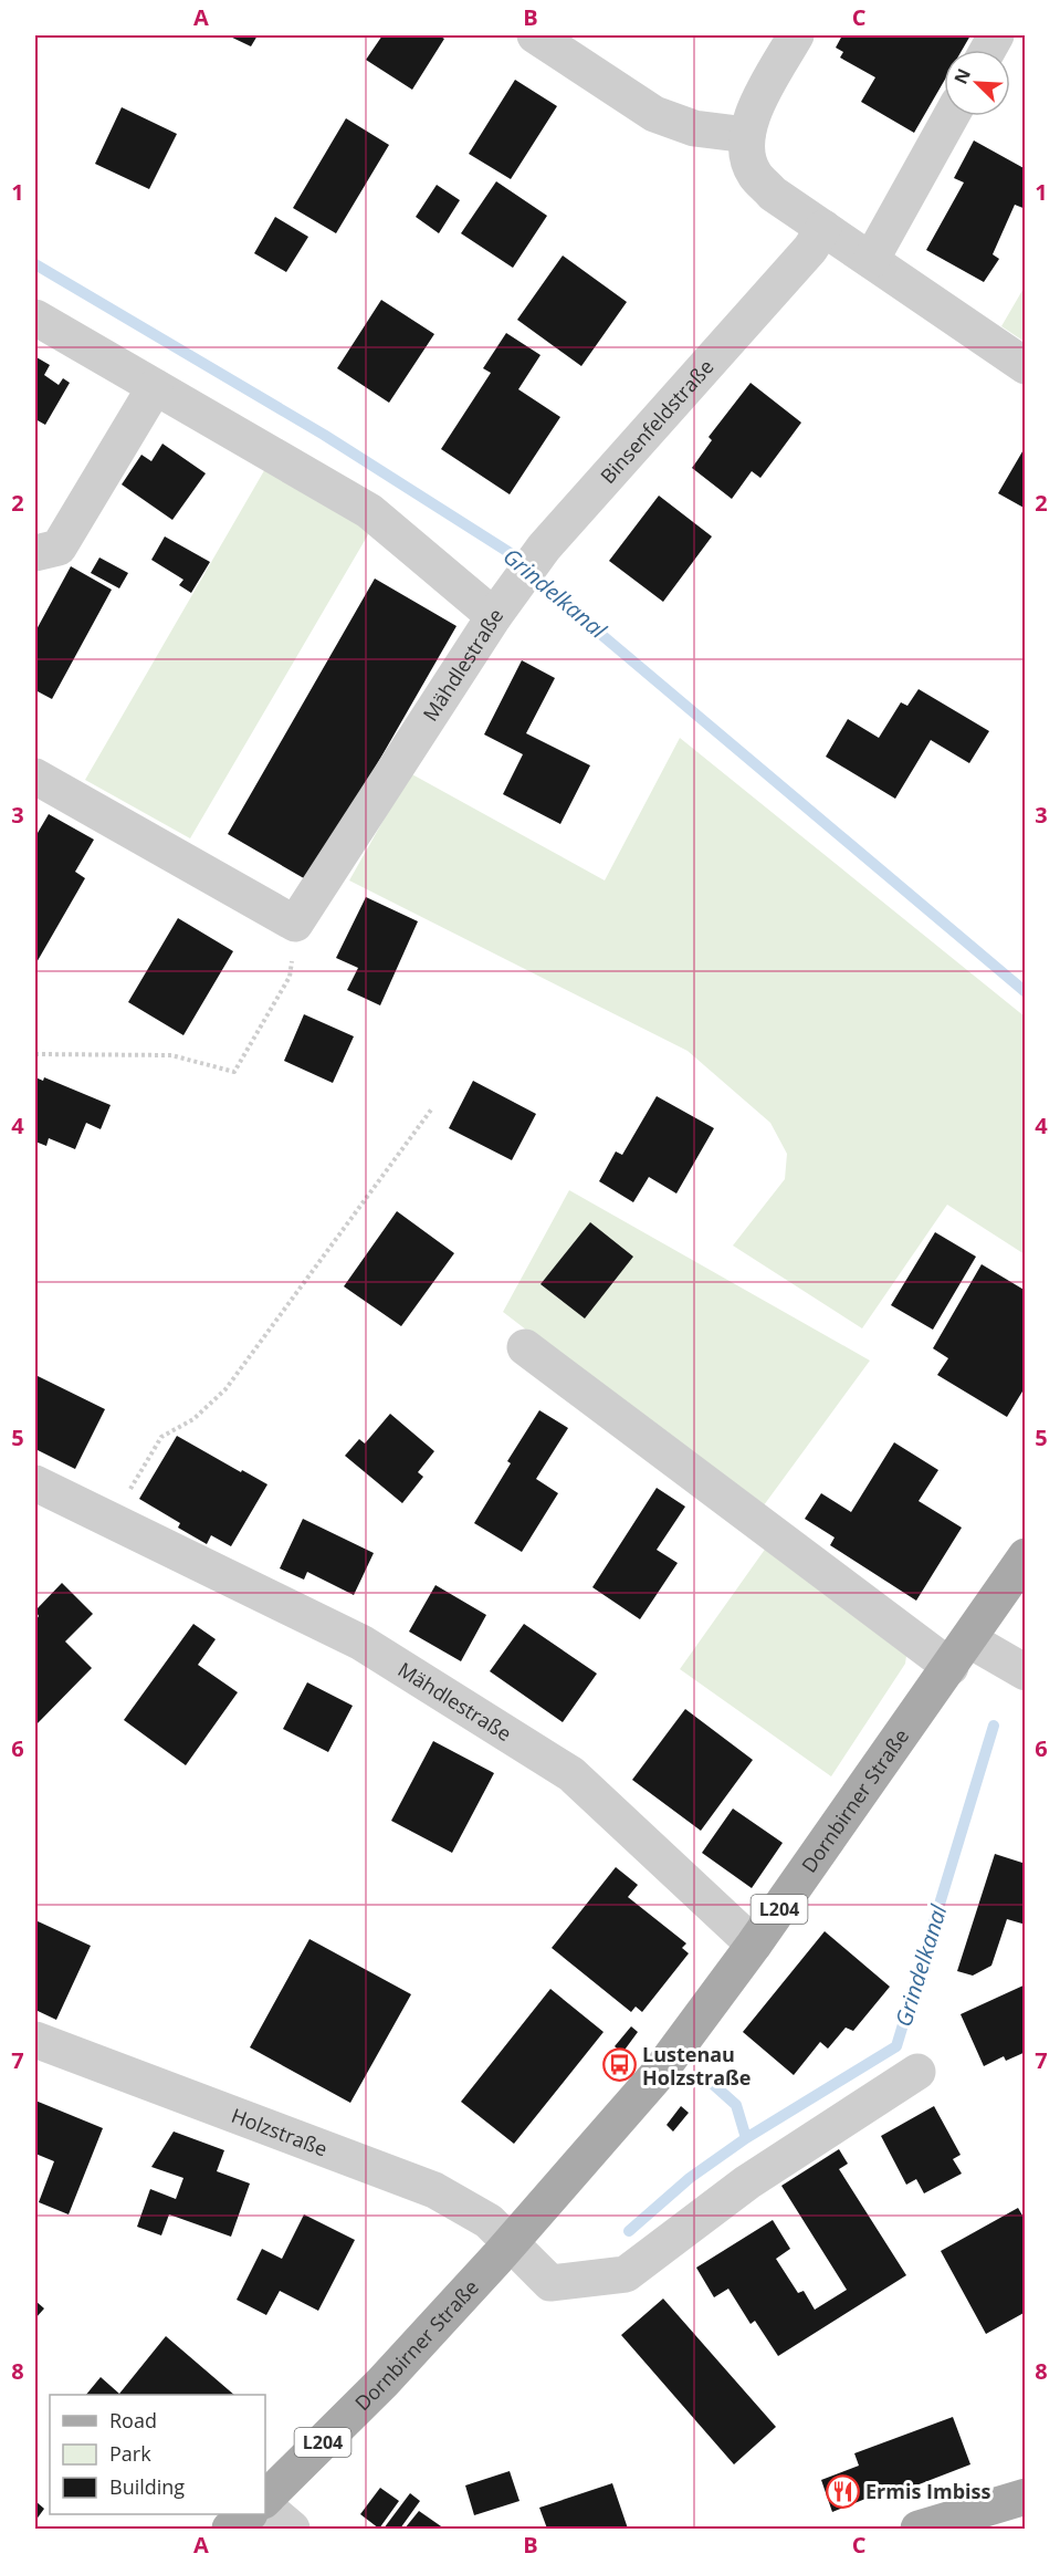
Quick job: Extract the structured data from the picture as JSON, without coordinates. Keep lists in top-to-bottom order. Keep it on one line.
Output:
{"streets":{"main road":["Dornbirner Straße","L204"],"street":["Binsenfeldstraße","Mähdlestraße","Holzstraße"]},"crossings":[["Binsenfeldstraße","Mähdlestraße"],["Mähdlestraße","Dornbirner Straße"],["Dornbirner Straße","Holzstraße"]],"water":["Grindelkanal"],"places":{"bus stop":["Lustenau Holzstraße"],"restaurant":["Ermis Imbiss"]},"legend":["Road","Park","Building"],"north":"top left","grid":{"columns":["A","B","C"],"rows":["1","2","3","4","5","6","7","8"]}}
